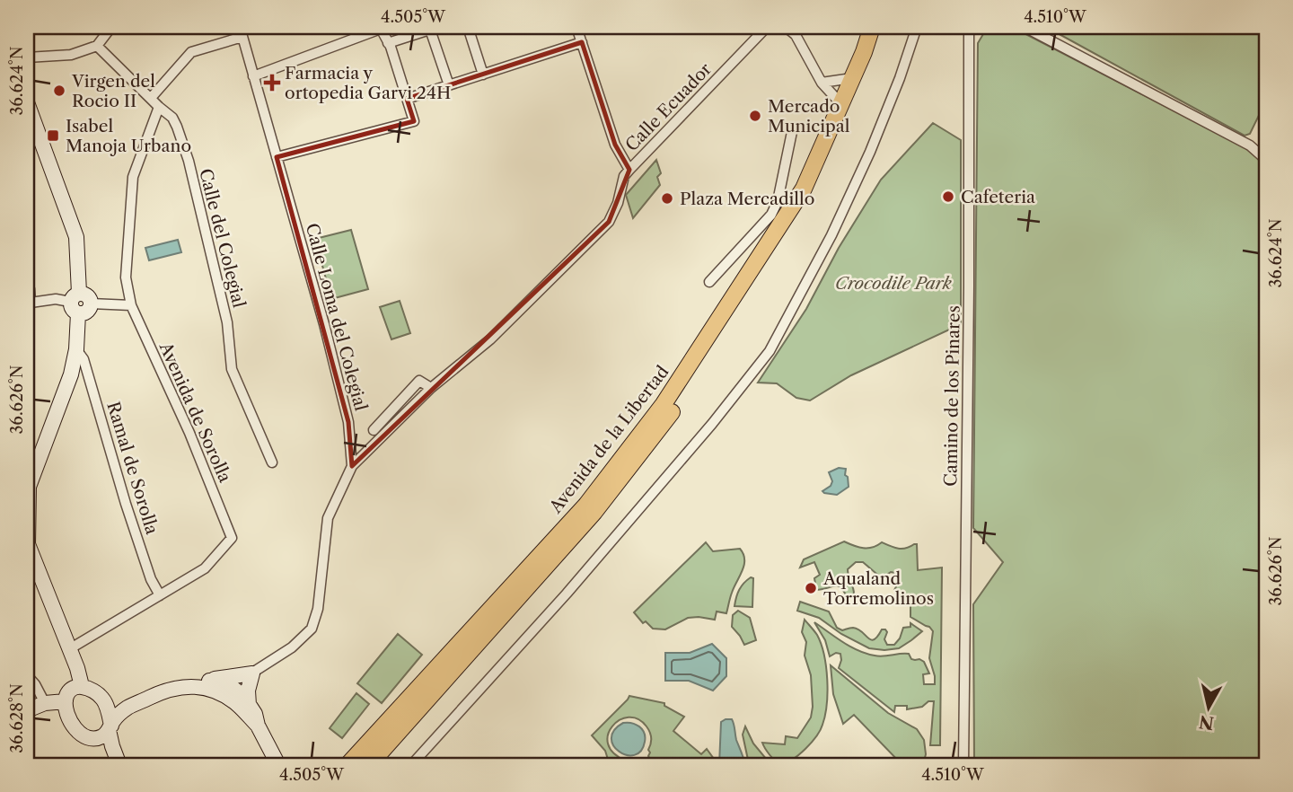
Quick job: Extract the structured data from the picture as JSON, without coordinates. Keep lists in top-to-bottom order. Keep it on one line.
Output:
{"streets":{"main road":["Avenida de la Libertad"],"street":["Calle Ecuador","Calle del Colegial","Calle Loma del Colegial","Camino de los Pinares","Avenida de Sorolla","Ramal de Sorolla"]},"crossings":[["Calle Ecuador","Calle Loma del Colegial"],["Calle del Colegial","Avenida de Sorolla"],["Avenida de Sorolla","Ramal de Sorolla"]],"parks":["Crocodile Park"],"places":{"health":["Farmacia y ortopedia Garvi 24H"],"other":["Virgen del Rocio II","Mercado Municipal","Cafeteria","Plaza Mercadillo","Aqualand Torremolinos"],"transit":["Isabel Manoja Urbano"]},"north":"bottom","coordinates":["4.505°W","4.510°W","36.624°N","36.626°N","36.628°N"]}
